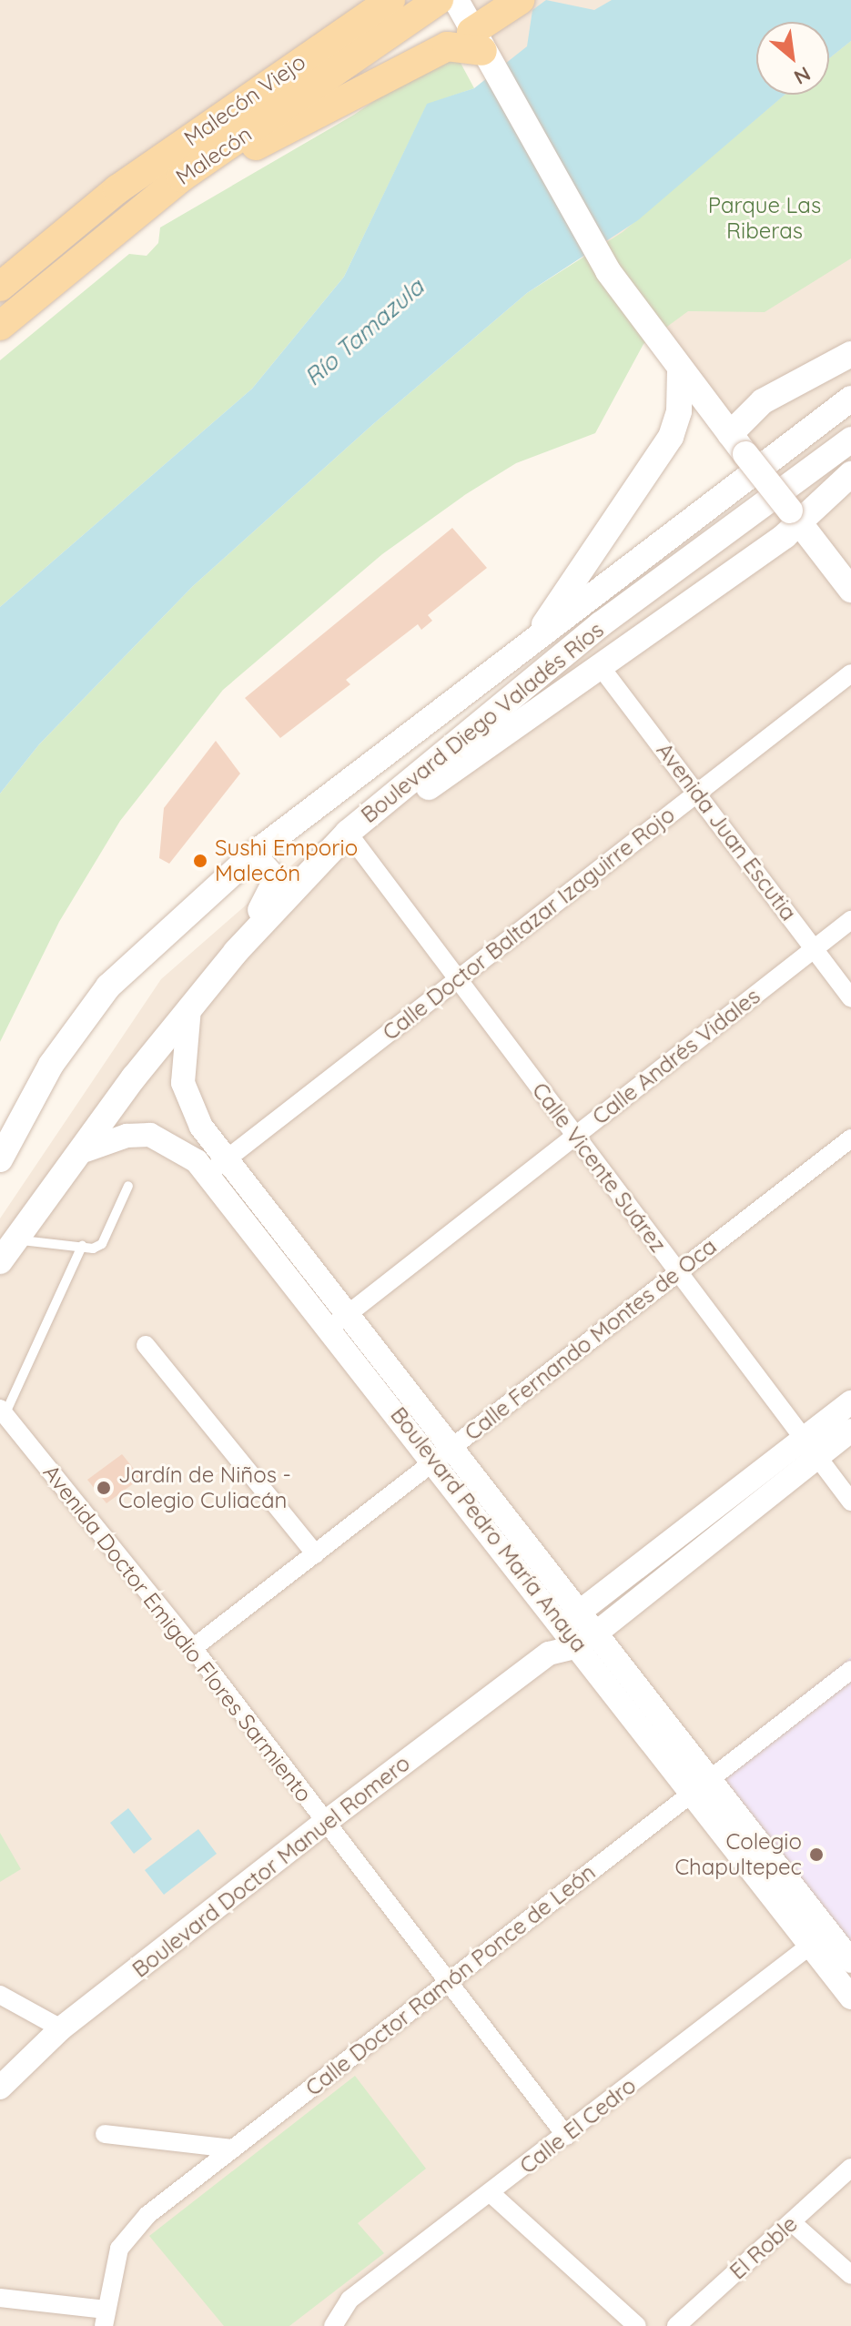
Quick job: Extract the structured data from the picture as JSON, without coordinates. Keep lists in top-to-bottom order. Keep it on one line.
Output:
{"streets":{"main road":["Malecón Viejo","Malecón","Boulevard Diego Valadés Ríos"],"street":["Avenida Juan Escutia","Calle Doctor Baltazar Izaguirre Rojo","Calle Andrés Vidales","Calle Vicente Suárez","Calle Fernando Montes de Oca","Boulevard Pedro María Anaya","Avenida Doctor Emigdio Flores Sarmiento","Boulevard Doctor Manuel Romero","Calle Doctor Ramón Ponce de León","Calle El Cedro","El Roble"]},"crossings":[["Boulevard Diego Valadés Ríos","Calle Vicente Suárez"],["Boulevard Diego Valadés Ríos","Boulevard Pedro María Anaya"],["Avenida Juan Escutia","Calle Doctor Baltazar Izaguirre Rojo"],["Avenida Juan Escutia","Calle Andrés Vidales"],["Calle Doctor Baltazar Izaguirre Rojo","Calle Vicente Suárez"],["Calle Doctor Baltazar Izaguirre Rojo","Boulevard Pedro María Anaya"],["Calle Andrés Vidales","Calle Vicente Suárez"],["Calle Andrés Vidales","Boulevard Pedro María Anaya"],["Calle Vicente Suárez","Calle Fernando Montes de Oca"],["Calle Vicente Suárez","Boulevard Doctor Manuel Romero"],["Calle Fernando Montes de Oca","Boulevard Pedro María Anaya"],["Calle Fernando Montes de Oca","Avenida Doctor Emigdio Flores Sarmiento"],["Boulevard Pedro María Anaya","Boulevard Doctor Manuel Romero"],["Boulevard Pedro María Anaya","Calle Doctor Ramón Ponce de León"],["Boulevard Pedro María Anaya","Calle El Cedro"],["Avenida Doctor Emigdio Flores Sarmiento","Boulevard Doctor Manuel Romero"],["Avenida Doctor Emigdio Flores Sarmiento","Calle Doctor Ramón Ponce de León"],["Avenida Doctor Emigdio Flores Sarmiento","Calle El Cedro"]],"water":["Río Tamazula"],"parks":["Parque Las Riberas"],"places":["Sushi Emporio Malecón","Jardín de Niños - Colegio Culiacán","Colegio Chapultepec"],"north":"bottom right"}
